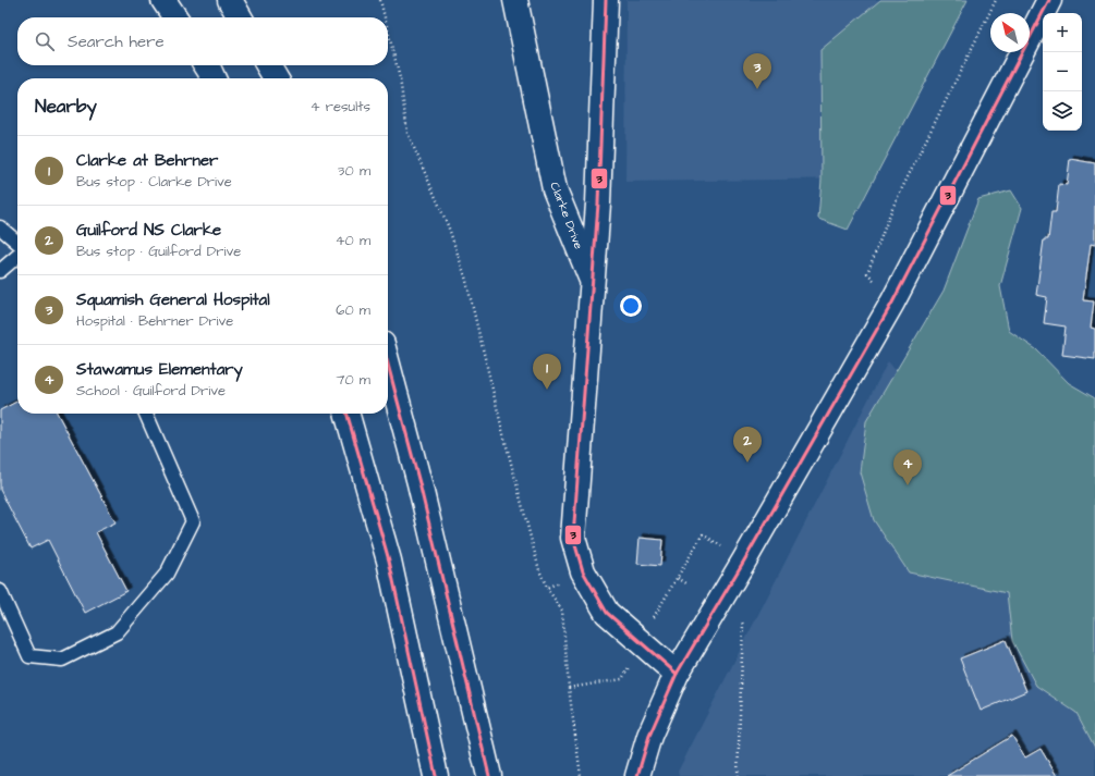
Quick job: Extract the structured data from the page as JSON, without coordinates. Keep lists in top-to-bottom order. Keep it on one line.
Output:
{"streets":{"main road":["Clarke Drive"]},"lines":["transit line 3"],"north":"top left","page":{"map_buttons":["+","−"],"search":"Search here","pins":["3","1","2","4"],"heading":["Nearby","4 results"],"list":[{"mark":"1","name":"Clarke at Behrner","note":"Bus stop · Clarke Drive","value":"30 m"},{"mark":"2","name":"Guilford NS Clarke","note":"Bus stop · Guilford Drive","value":"40 m"},{"mark":"3","name":"Squamish General Hospital","note":"Hospital · Behrner Drive","value":"60 m"},{"mark":"4","name":"Stawamus Elementary","note":"School · Guilford Drive","value":"70 m"}]}}
